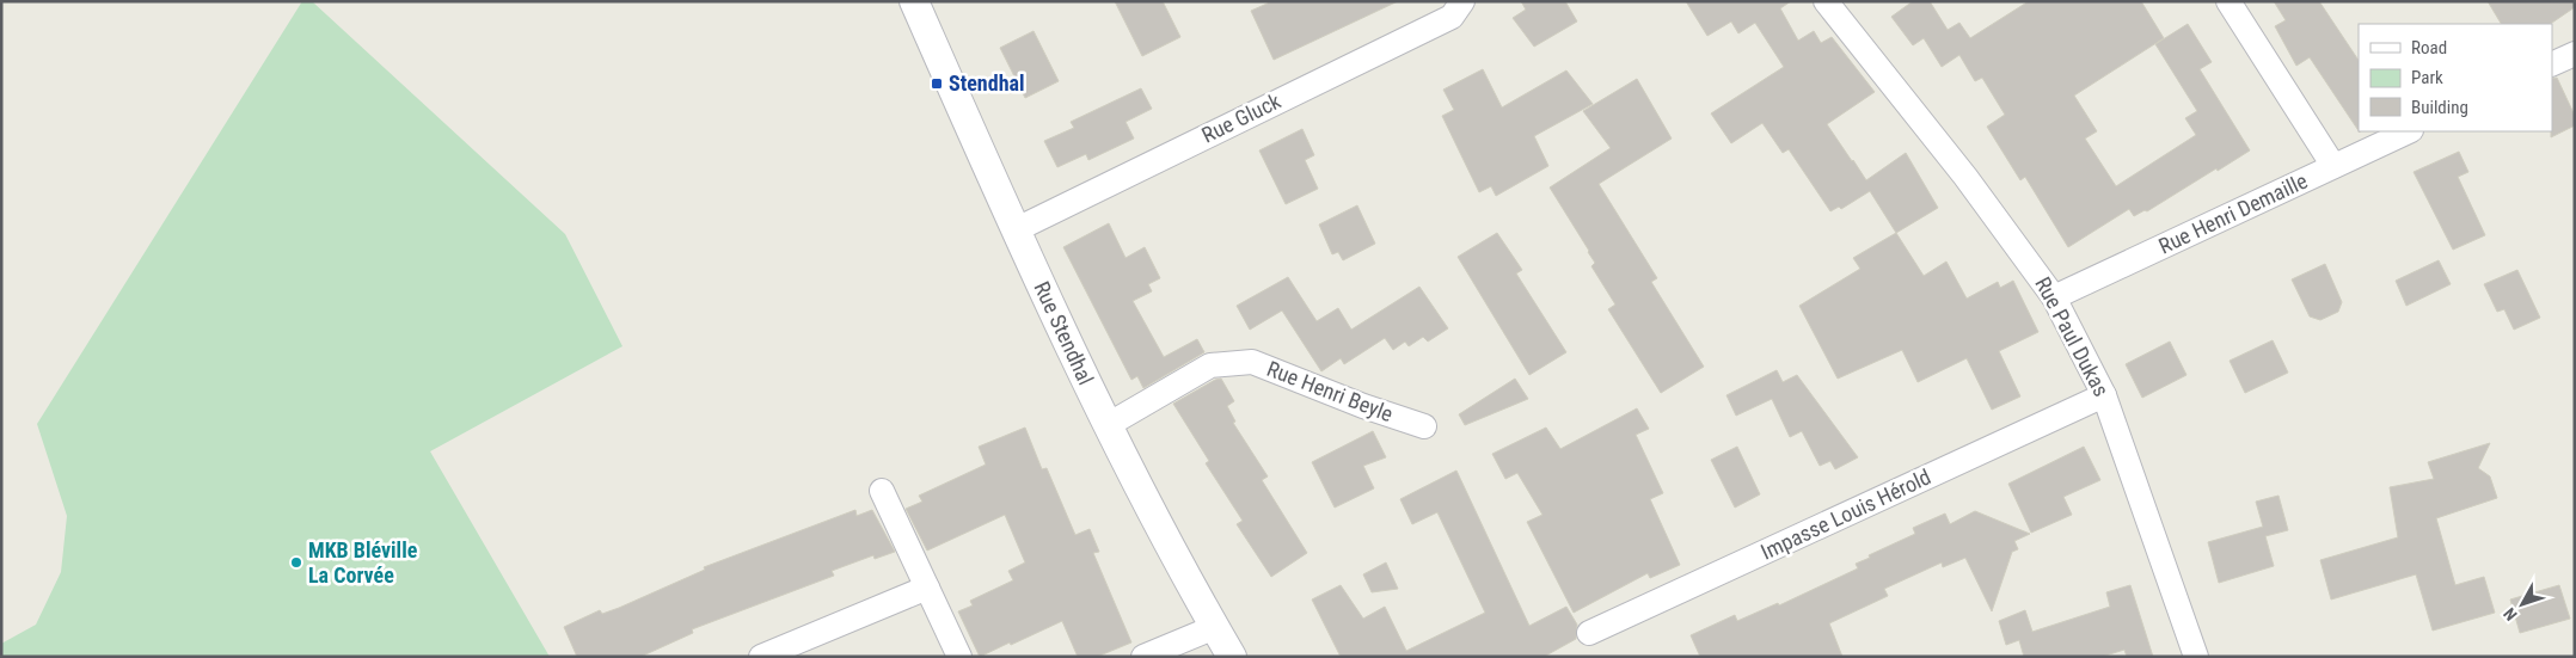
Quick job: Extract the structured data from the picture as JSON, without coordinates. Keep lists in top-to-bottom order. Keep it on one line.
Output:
{"streets":{"street":["Rue Gluck","Rue Henri Demaille","Rue Stendhal","Rue Paul Dukas","Rue Henri Beyle","Impasse Louis Hérold"]},"crossings":[["Rue Gluck","Rue Stendhal"],["Rue Henri Demaille","Rue Paul Dukas"],["Rue Stendhal","Rue Henri Beyle"],["Rue Paul Dukas","Impasse Louis Hérold"]],"places":{"transit":["Stendhal"],"other":["MKB Bléville La Corvée"]},"legend":["Road","Park","Building"],"north":"bottom left"}
